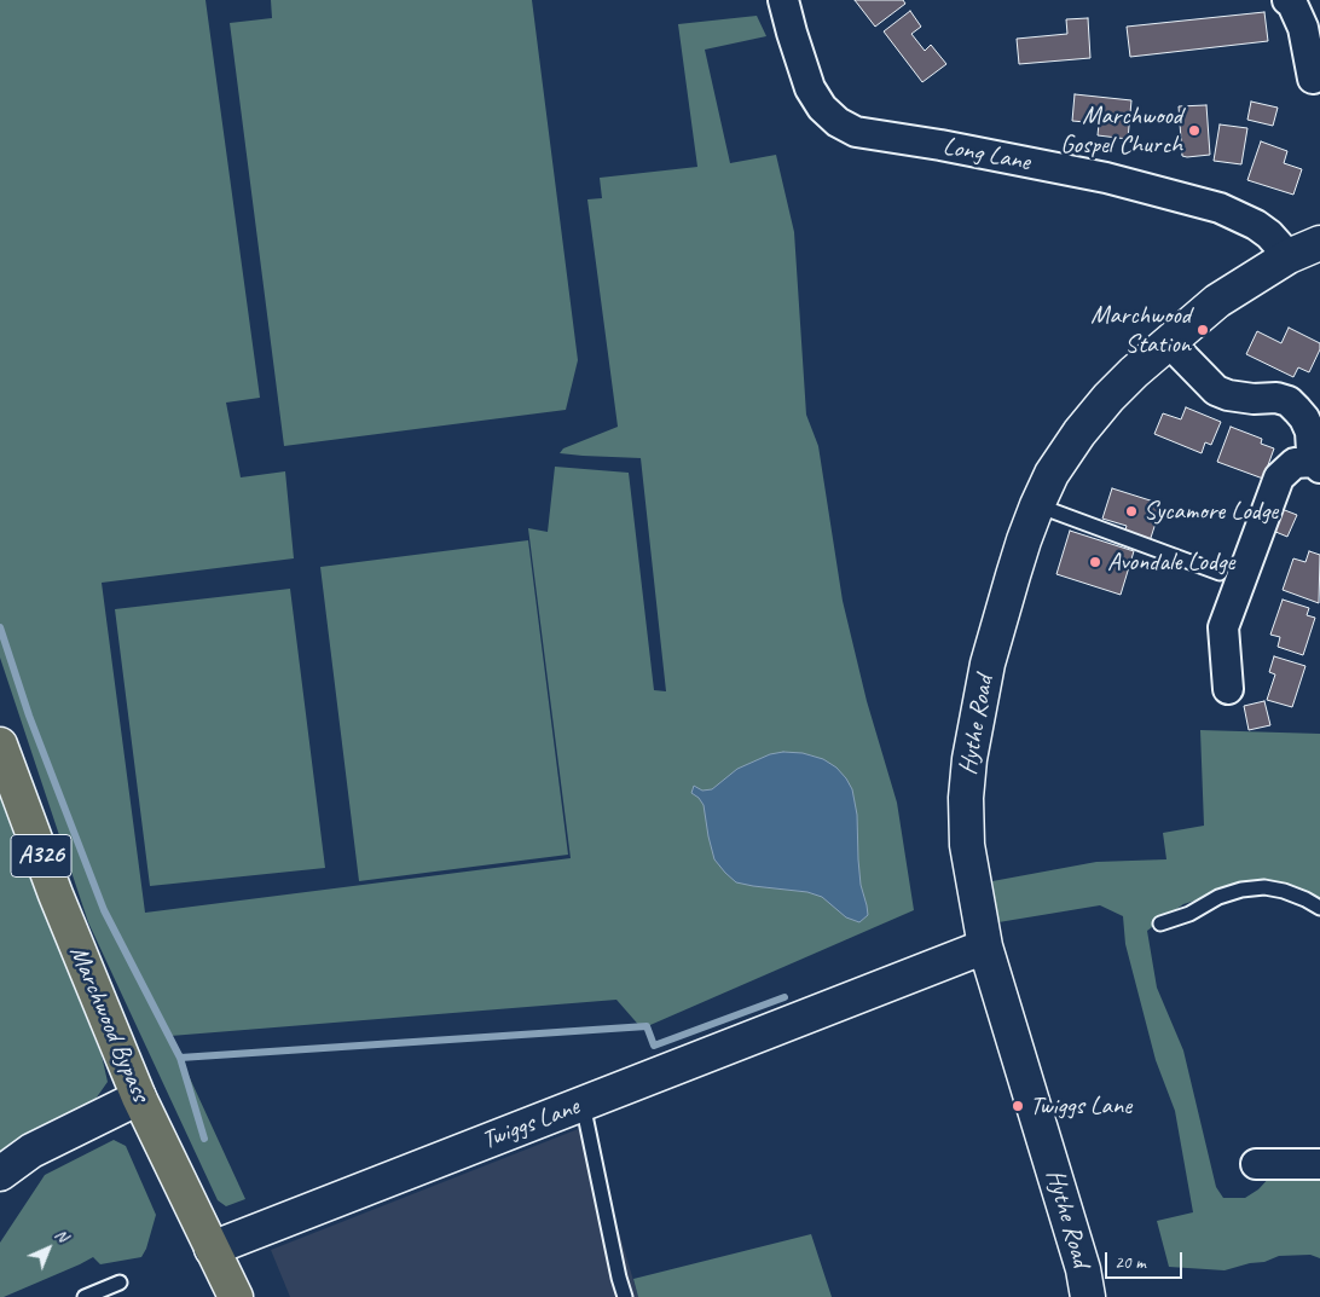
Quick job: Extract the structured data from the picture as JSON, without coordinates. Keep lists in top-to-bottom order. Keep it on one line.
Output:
{"streets":{"main road":["A326","Marchwood Bypass"],"street":["Long Lane","Hythe Road","Twiggs Lane"]},"crossings":[["Long Lane","Hythe Road"],["Hythe Road","Twiggs Lane"],["Marchwood Bypass","Twiggs Lane"]],"places":["Marchwood Gospel Church","Marchwood Station","Sycamore Lodge","Avondale Lodge","Twiggs Lane"],"scale_bar":"20 m","north":"top right"}
